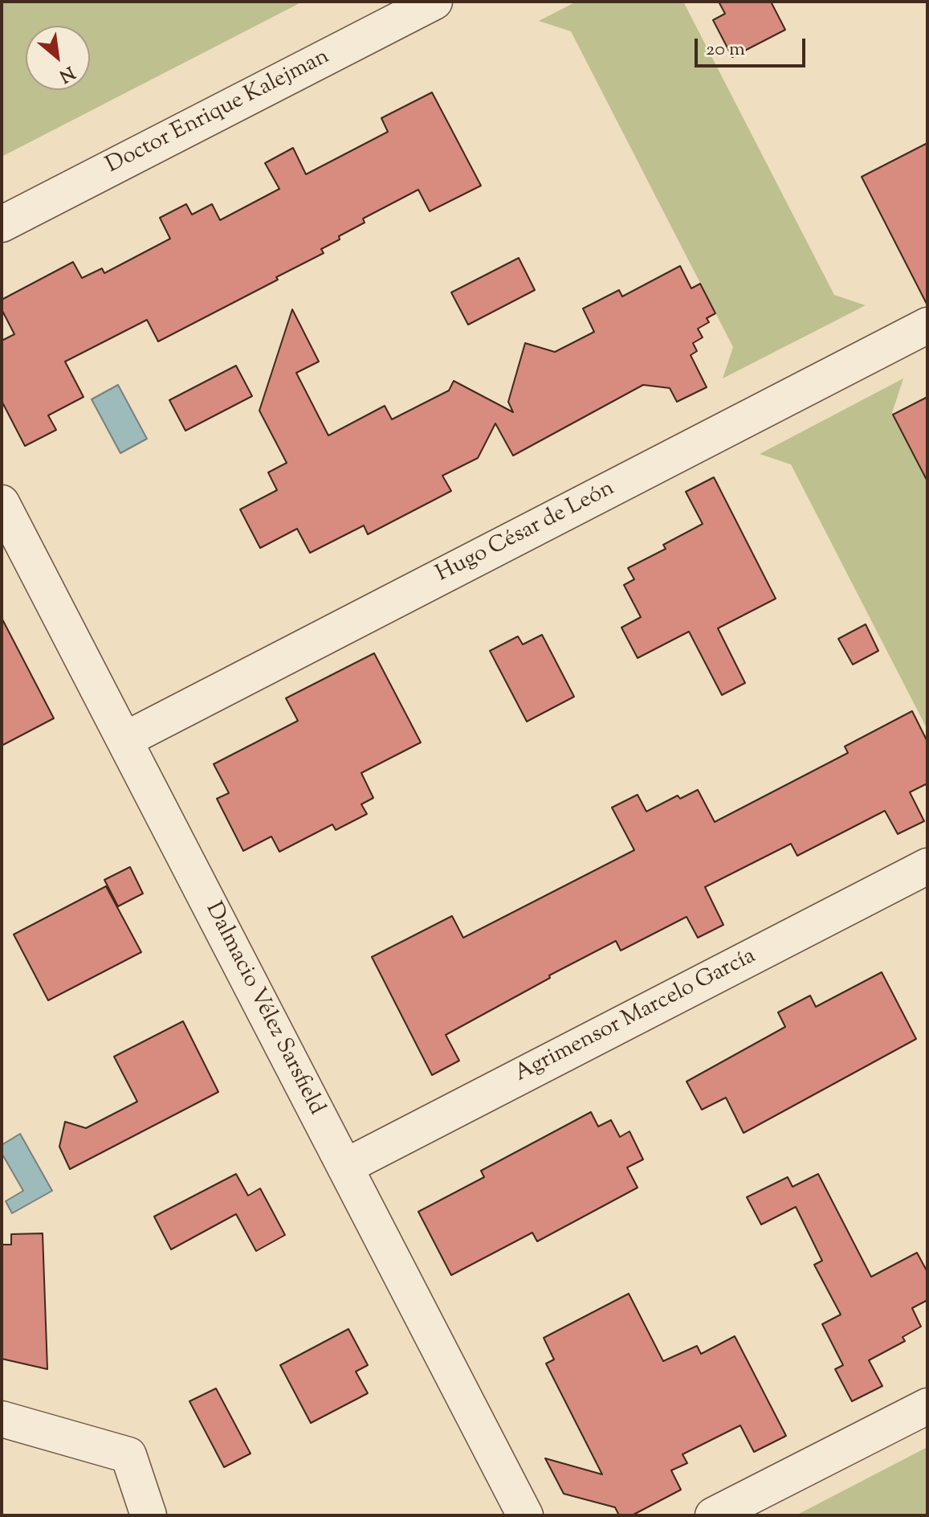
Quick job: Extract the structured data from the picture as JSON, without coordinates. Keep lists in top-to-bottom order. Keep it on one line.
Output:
{"streets":{"street":["Doctor Enrique Kalejman","Hugo César de León","Dalmacio Vélez Sarsfield","Agrimensor Marcelo García"]},"crossings":[["Hugo César de León","Dalmacio Vélez Sarsfield"],["Dalmacio Vélez Sarsfield","Agrimensor Marcelo García"]],"scale_bar":"20 m","north":"bottom right"}
